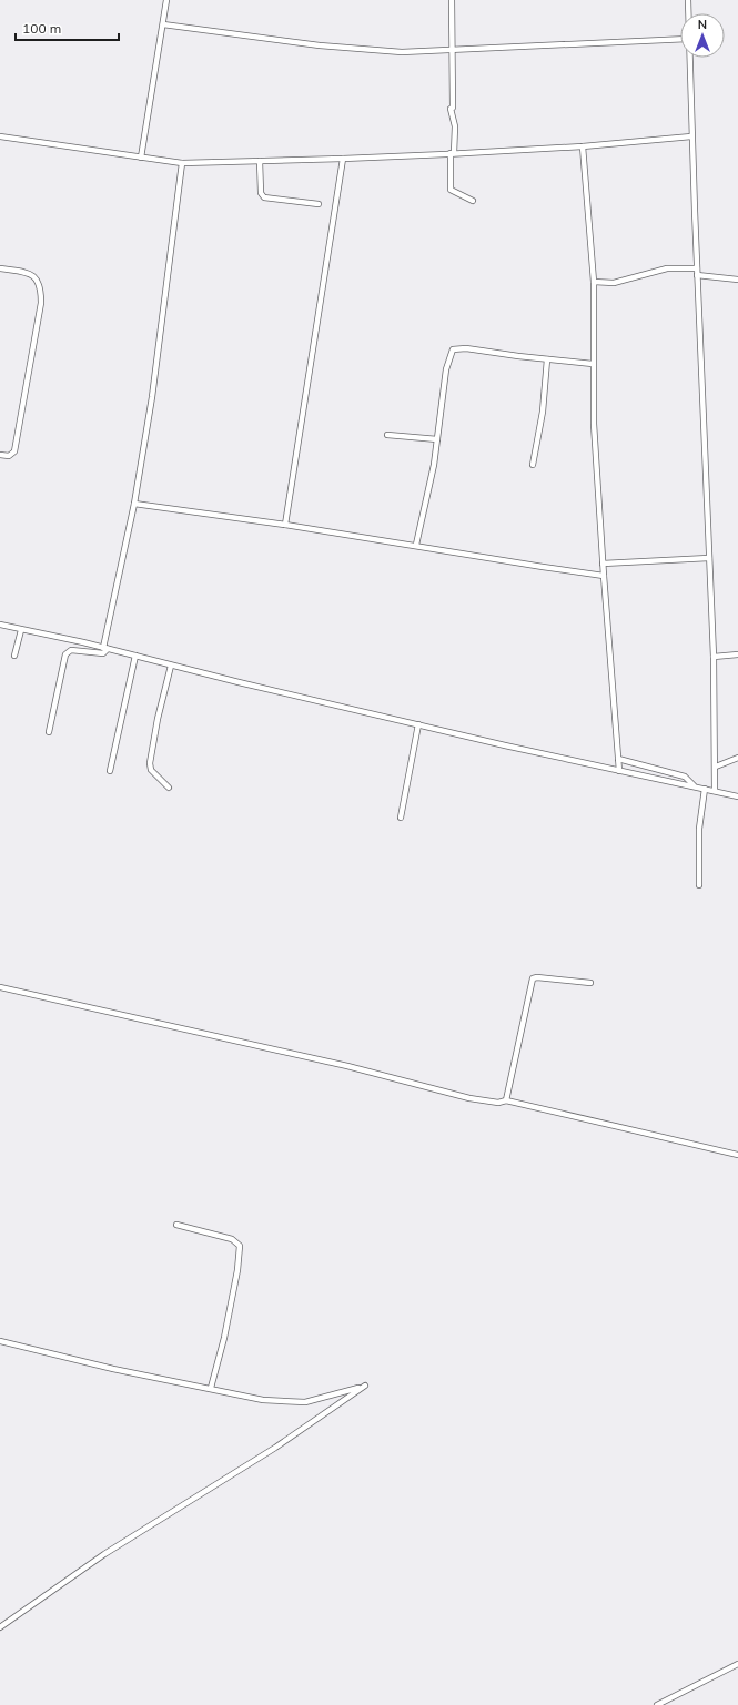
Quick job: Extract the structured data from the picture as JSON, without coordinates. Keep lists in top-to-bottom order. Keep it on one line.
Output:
{"scale_bar":"100 m","north":"top"}
